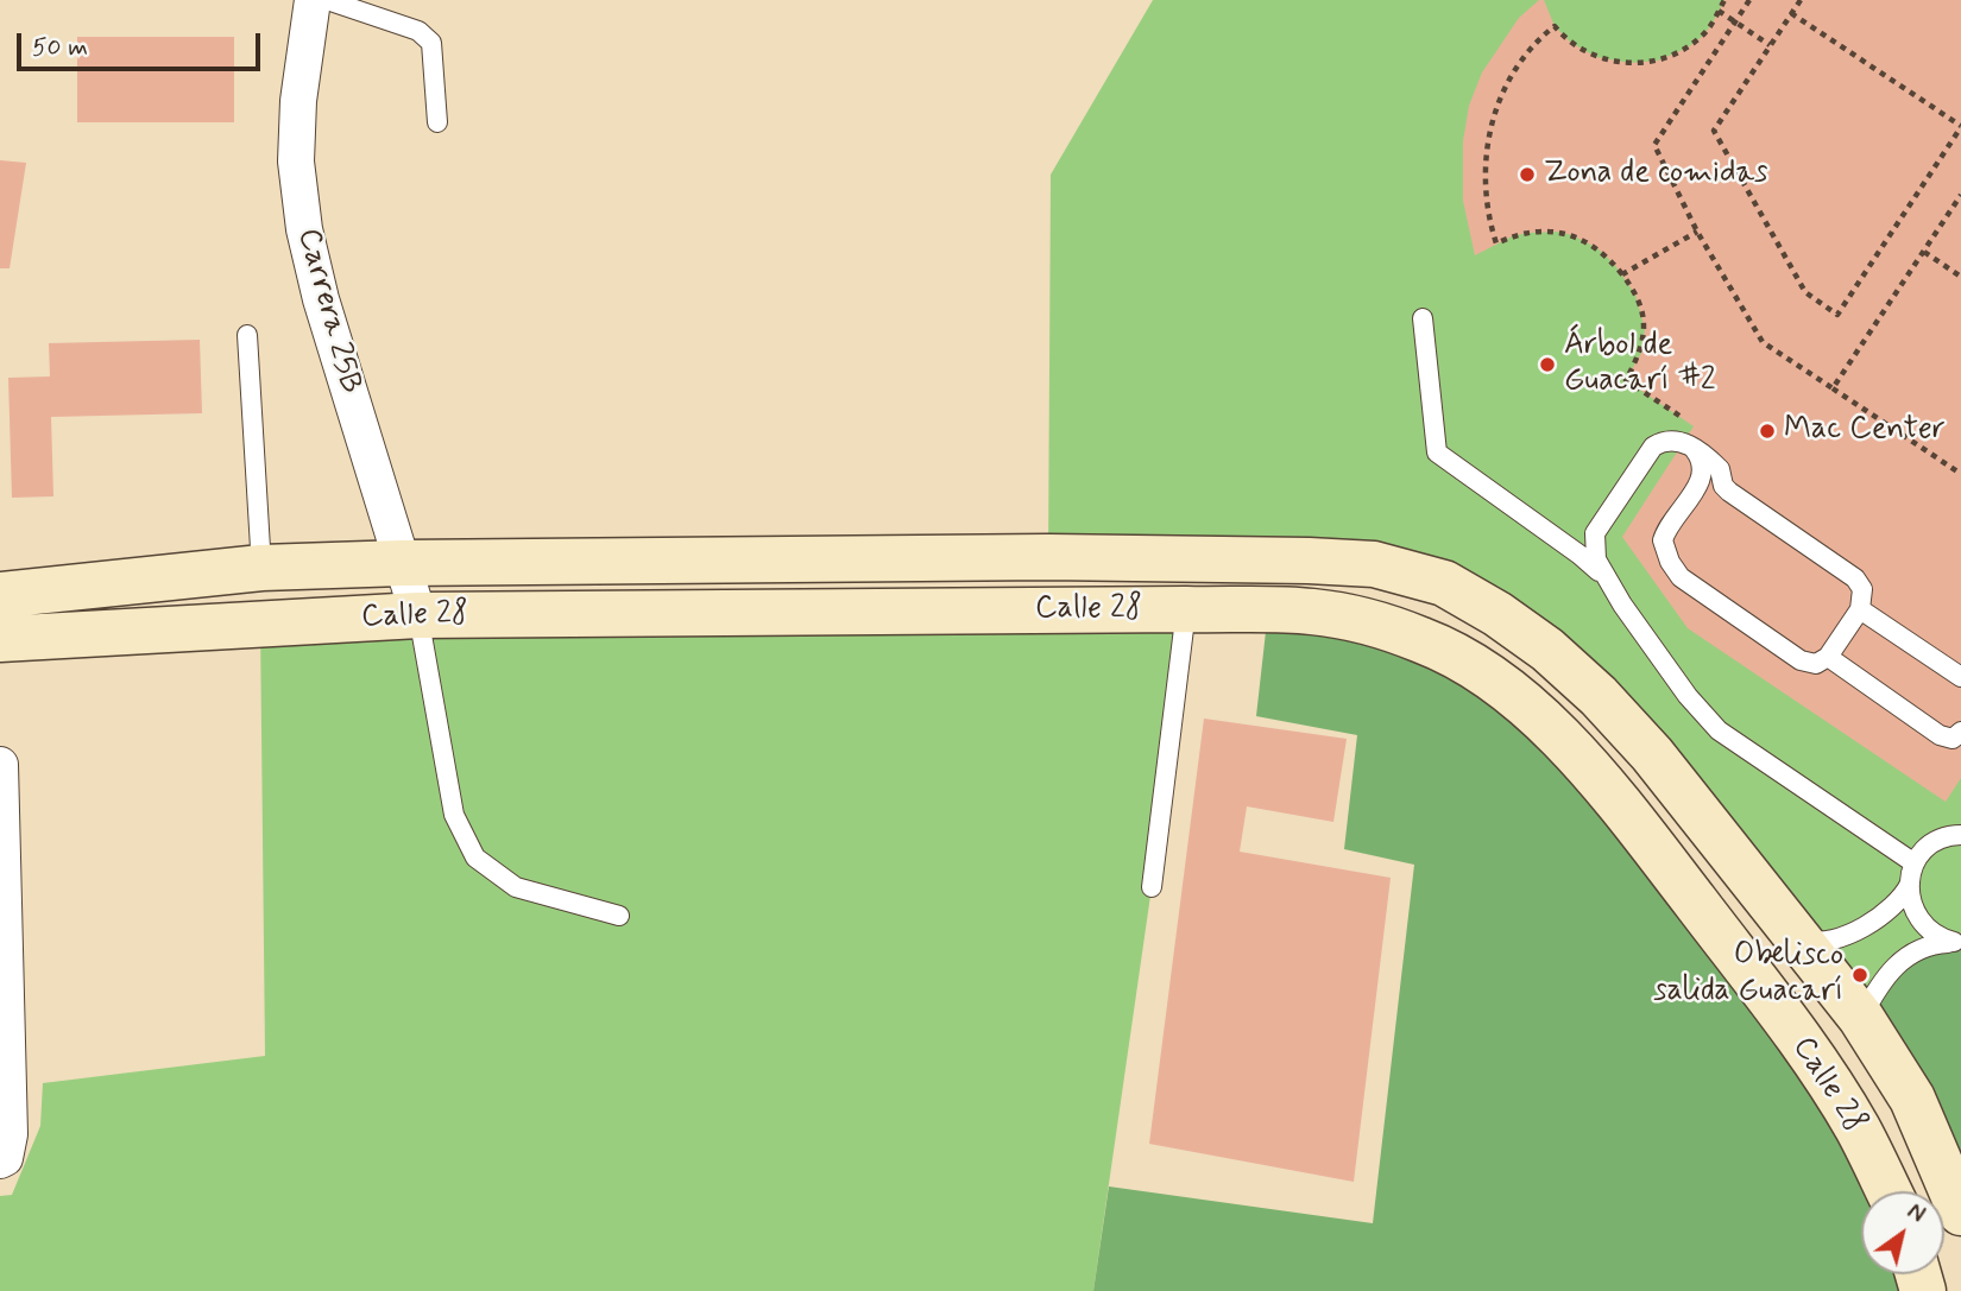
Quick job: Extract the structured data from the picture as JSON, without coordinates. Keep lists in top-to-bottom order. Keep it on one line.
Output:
{"streets":{"street":["Carrera 25B","Calle 28"]},"crossings":[["Carrera 25B","Calle 28"]],"places":["Zona de comidas","Árbol de Guacarí #2","Mac Center","Obelisco salida Guacarí"],"scale_bar":"50 m","north":"top right"}
